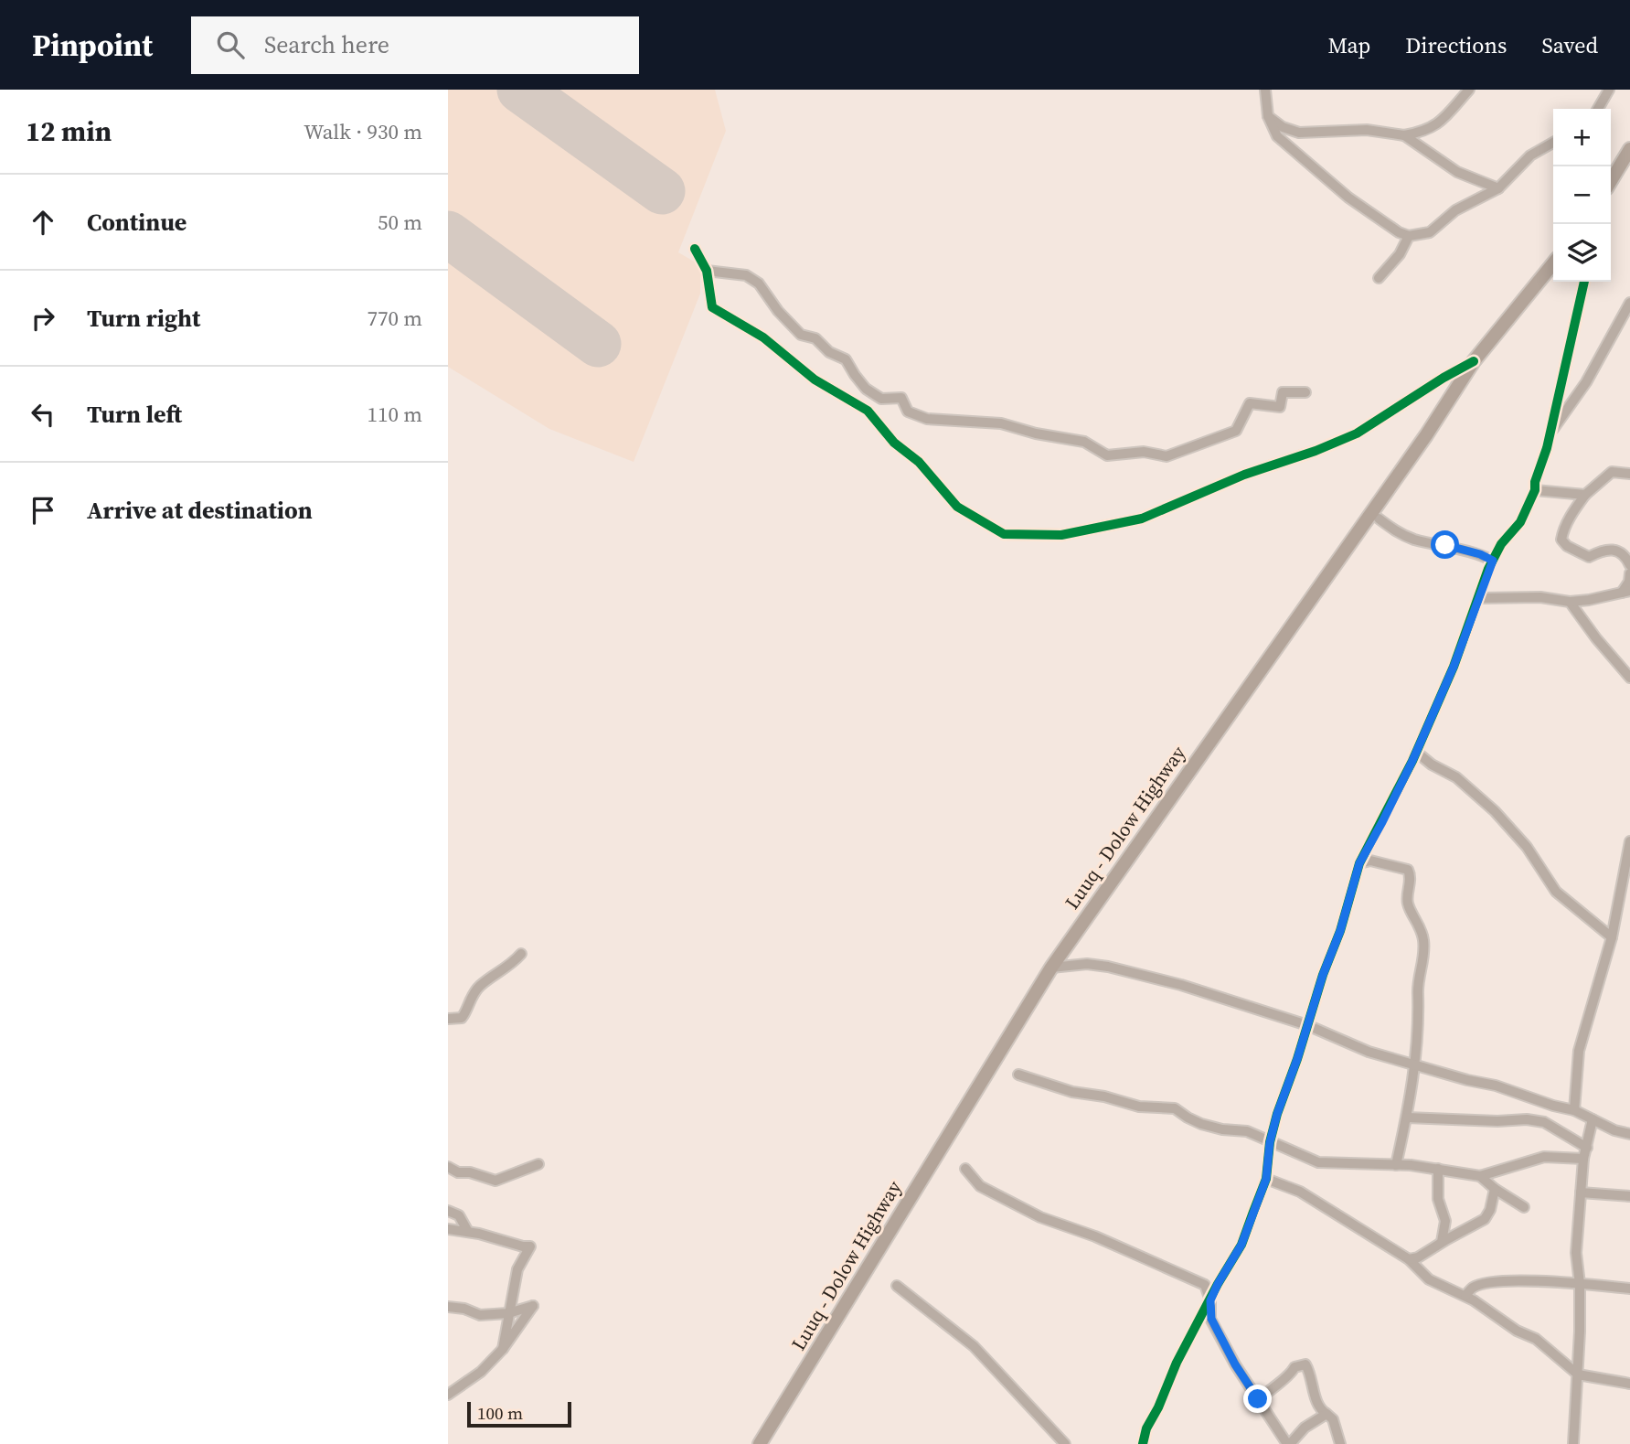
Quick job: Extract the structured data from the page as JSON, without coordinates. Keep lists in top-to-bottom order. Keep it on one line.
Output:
{"streets":{"main road":["Luuq - Dolow Highway"]},"scale_bar":"100 m","page":{"header":"Pinpoint","search":"Search here","nav":["Map","Directions","Saved"],"heading":["12 min","Walk · 930 m"],"map_buttons":["+","−"],"list":[["Continue","50 m"],["Turn right","770 m"],["Turn left","110 m"],"Arrive at destination"],"scale":"100 m"}}
